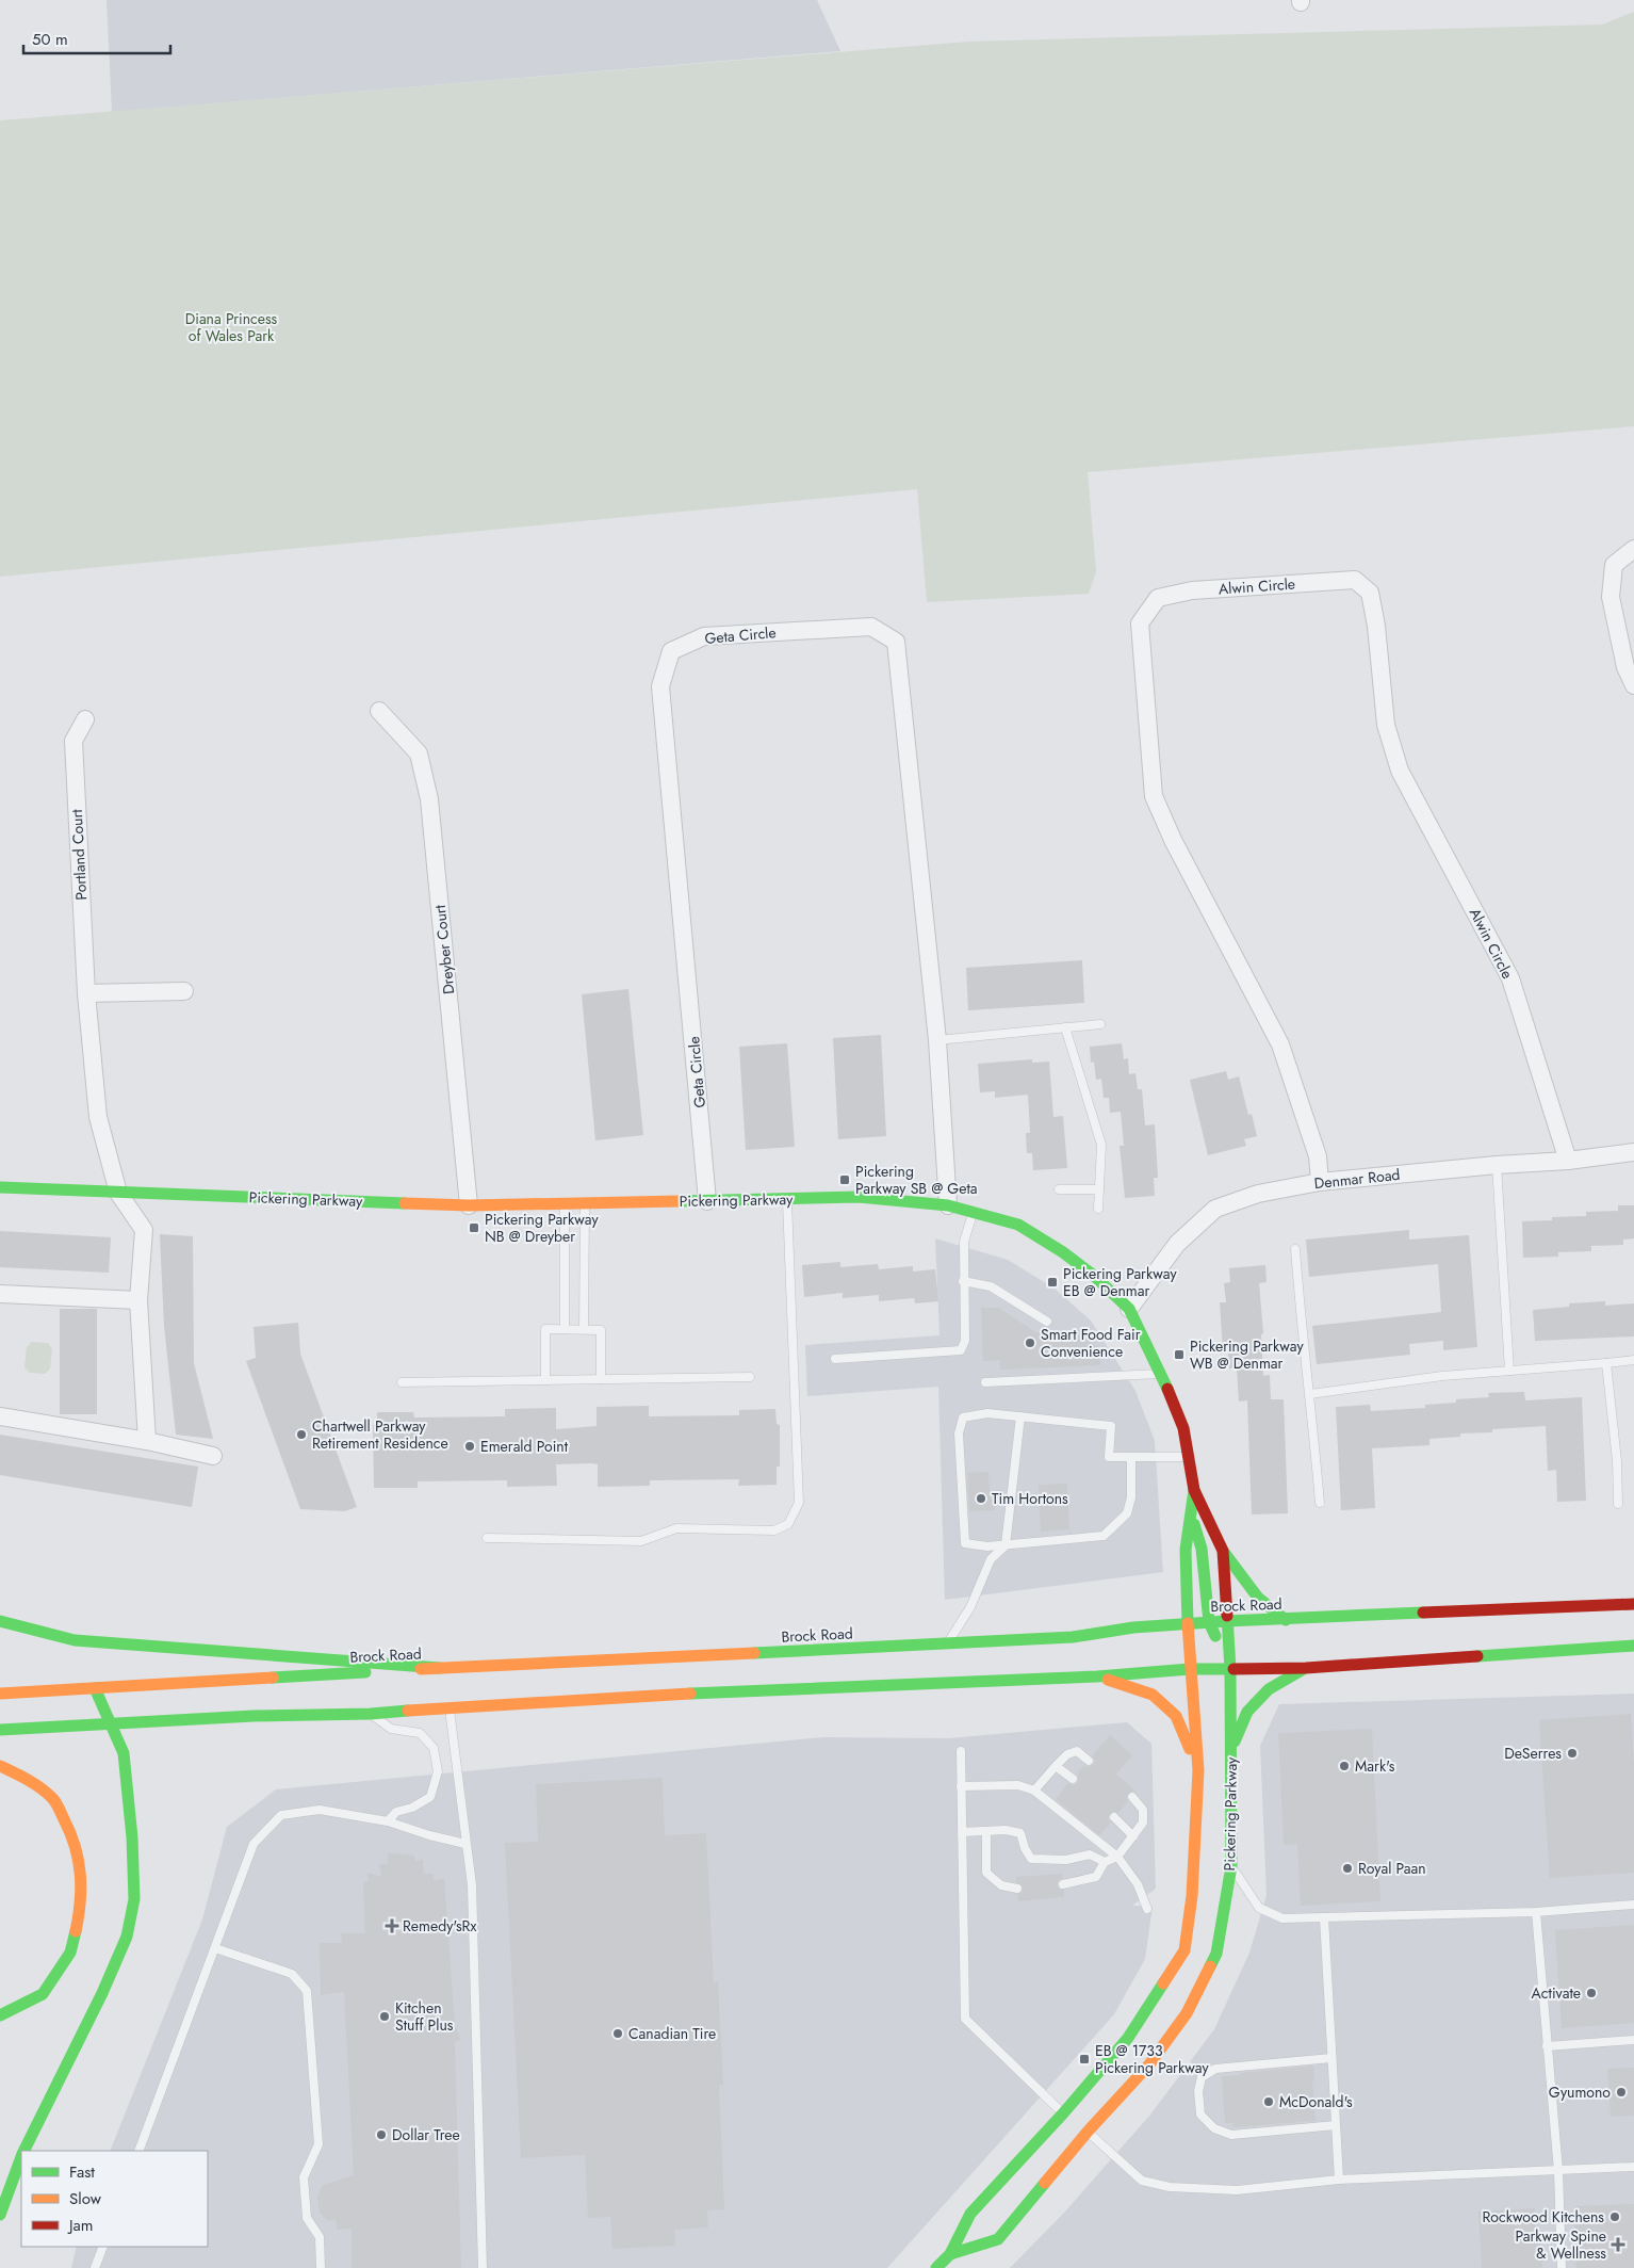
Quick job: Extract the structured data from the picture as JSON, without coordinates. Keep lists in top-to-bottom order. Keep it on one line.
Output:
{"streets":{"main road":["Pickering Parkway","Brock Road"],"street":["Alwin Circle","Geta Circle","Portland Court","Dreyber Court","Denmar Road"]},"crossings":[["Alwin Circle","Denmar Road"],["Geta Circle","Pickering Parkway"],["Portland Court","Pickering Parkway"],["Dreyber Court","Pickering Parkway"],["Denmar Road","Pickering Parkway"],["Pickering Parkway","Brock Road"]],"parks":["Diana Princess of Wales Park"],"places":{"transit":["Pickering Parkway SB @ Geta","Pickering Parkway NB @ Dreyber","Pickering Parkway EB @ Denmar","Pickering Parkway WB @ Denmar","EB @ 1733 Pickering Parkway"],"other":["Smart Food Fair Convenience","Chartwell Parkway Retirement Residence","Emerald Point","Tim Hortons","DeSerres","Mark's","Royal Paan","Activate","Kitchen Stuff Plus","Canadian Tire","Gyumono","McDonald's","Dollar Tree","Rockwood Kitchens"],"health":["Remedy'sRx","Parkway Spine & Wellness"]},"legend":["Fast","Slow","Jam"],"scale_bar":"50 m"}
